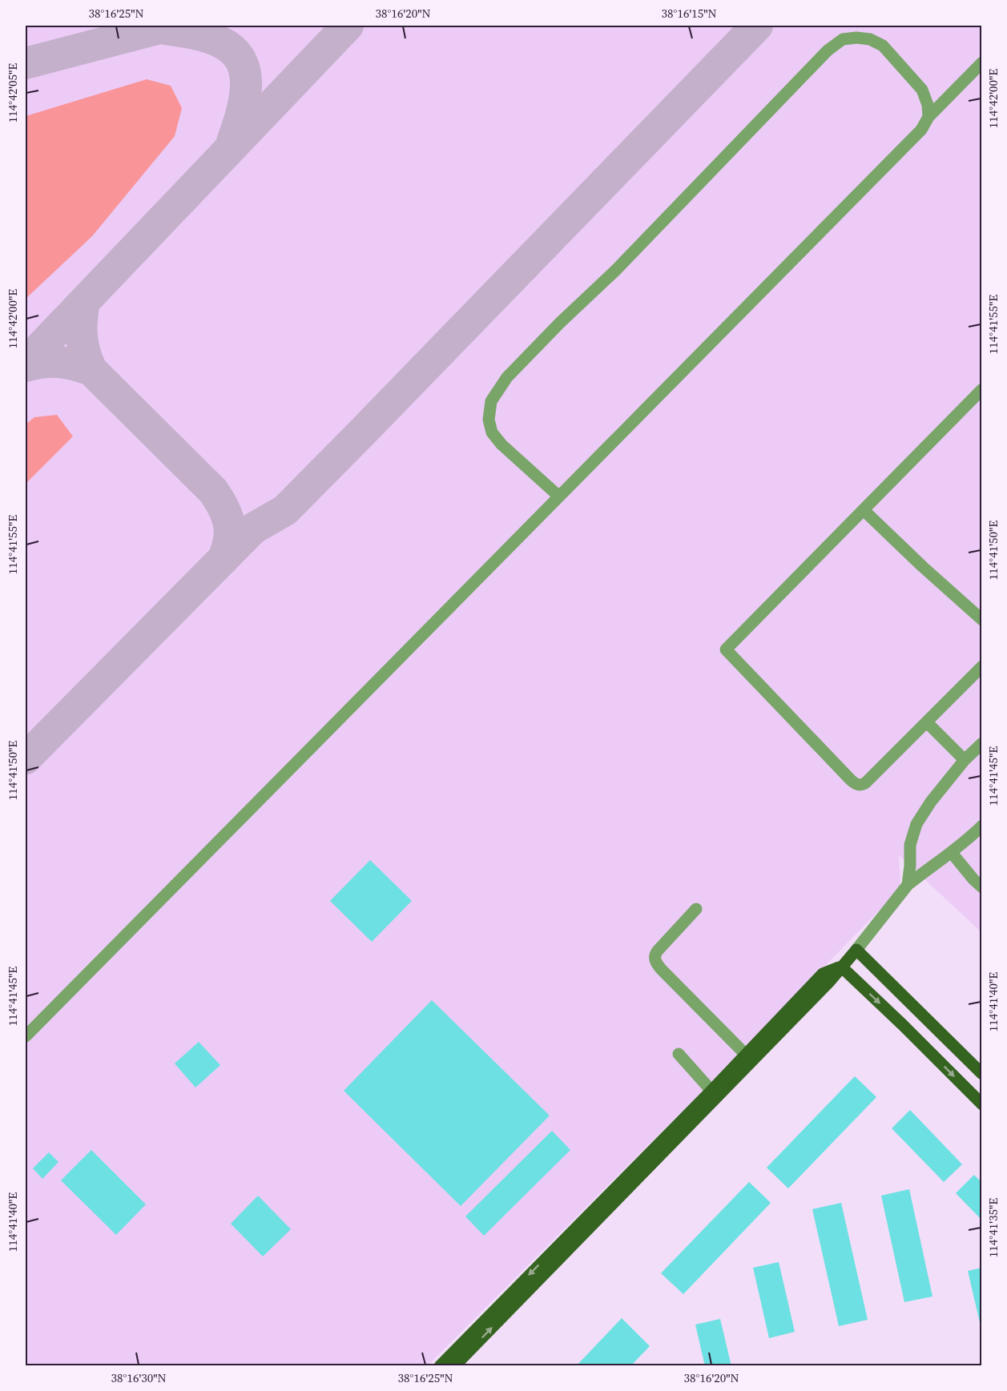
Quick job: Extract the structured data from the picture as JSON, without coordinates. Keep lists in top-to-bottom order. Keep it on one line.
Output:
{"coordinates":["38°16'25\"N","38°16'20\"N","38°16'15\"N","114°42'05\"E","114°42'00\"E","114°41'55\"E","114°41'50\"E","114°41'45\"E","114°41'40\"E","114°41'35\"E","38°16'30\"N"]}
